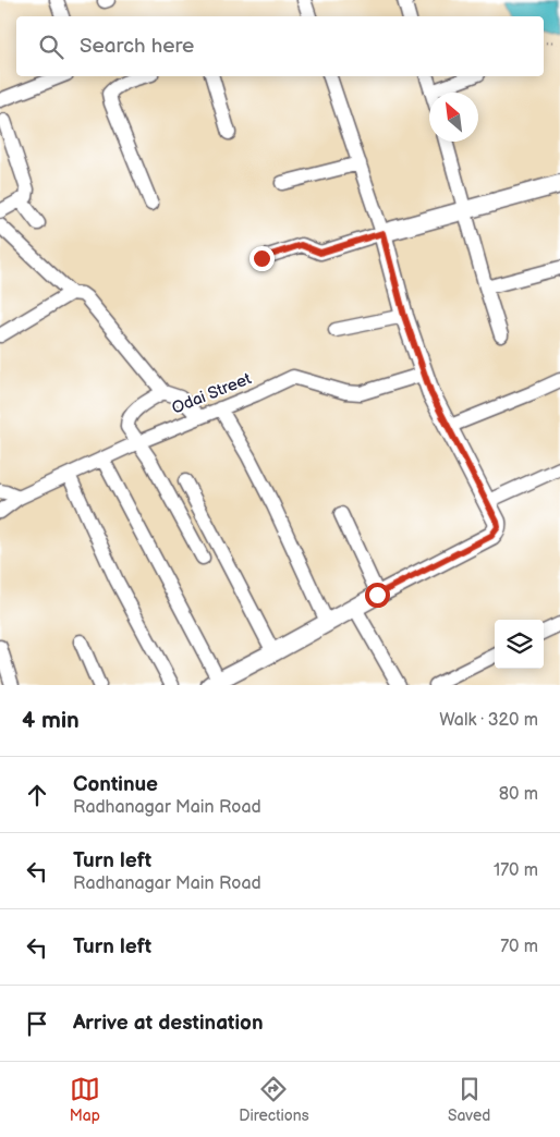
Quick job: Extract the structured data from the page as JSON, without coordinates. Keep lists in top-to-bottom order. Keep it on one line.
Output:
{"streets":{"street":["Odai Street"]},"north":"top left","page":{"search":"Search here","heading":["4 min","Walk · 320 m"],"list":[["Continue","Radhanagar Main Road","80 m"],["Turn left","Radhanagar Main Road","170 m"],["Turn left","70 m"],"Arrive at destination"],"nav":["Map","Directions","Saved"]}}
